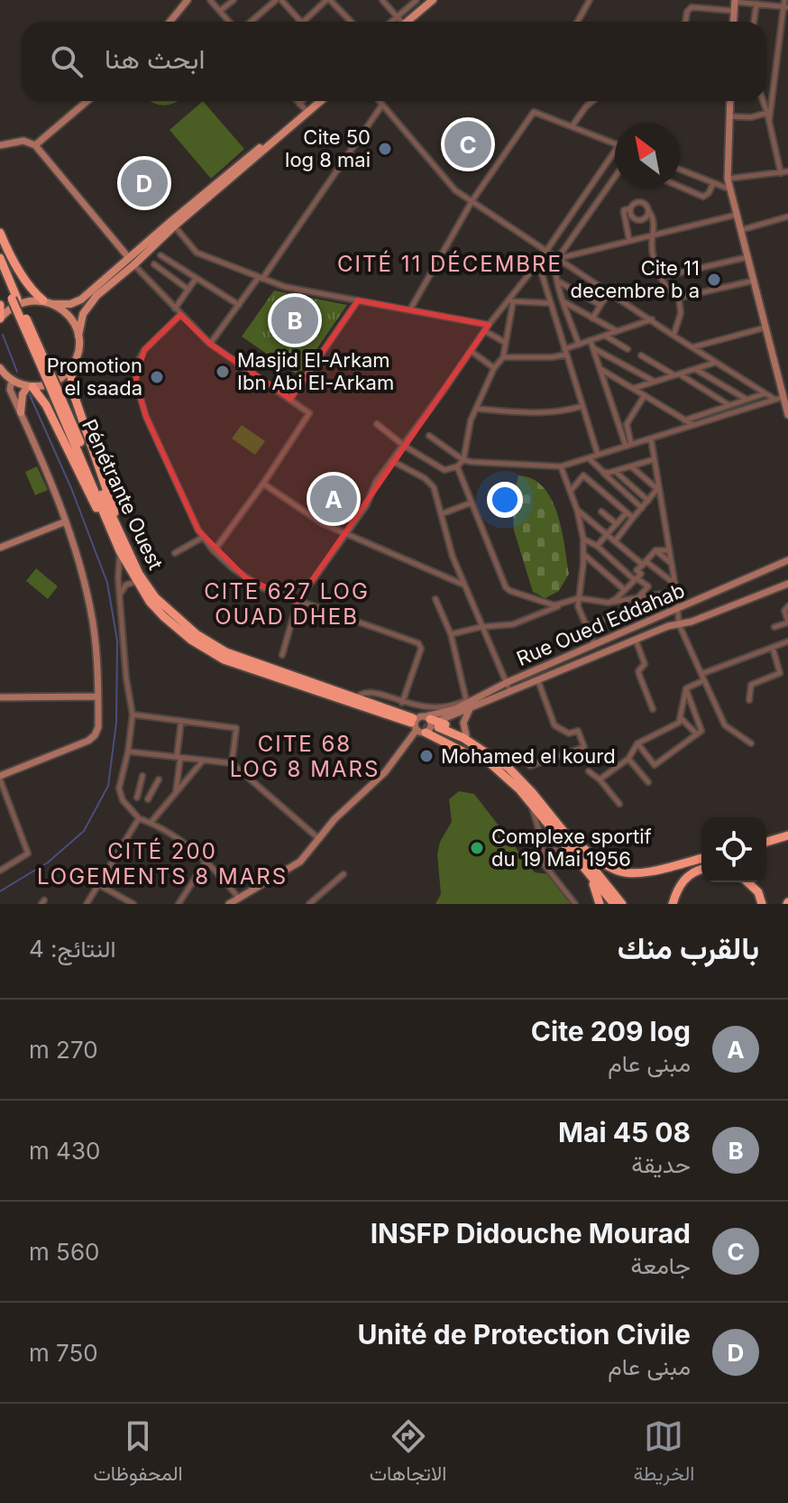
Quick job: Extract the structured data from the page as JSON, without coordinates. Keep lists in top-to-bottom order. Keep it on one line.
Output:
{"streets":{"highway":["Pénétrante Ouest"],"street":["Rue Oued Eddahab"]},"crossings":[["Pénétrante Ouest","Rue Oued Eddahab"]],"districts":["CITÉ 11 DÉCEMBRE","CITE 627 LOG OUAD DHEB","CITE 68 LOG 8 MARS","CITÉ 200 LOGEMENTS 8 MARS"],"places":["Cite 50 log 8 mai","Cite 11 decembre b a","Masjid El-Arkam Ibn Abi El-Arkam","Promotion el saada","Mohamed el kourd","Complexe sportif du 19 Mai 1956"],"north":"top left","page":{"search":"ابحث هنا","pins":["C","D","B","A"],"heading":["بالقرب منك","النتائج: 4"],"list":[{"mark":"A","name":"Cite 209 log","note":"مبنى عام","value":"270 m"},{"mark":"B","name":"08 Mai 45","note":"حديقة","value":"430 m"},{"mark":"C","name":"INSFP Didouche Mourad","note":"جامعة","value":"560 m"},{"mark":"D","name":"Unité de Protection Civile","note":"مبنى عام","value":"750 m"}],"nav":["الخريطة","الاتجاهات","المحفوظات"]}}
